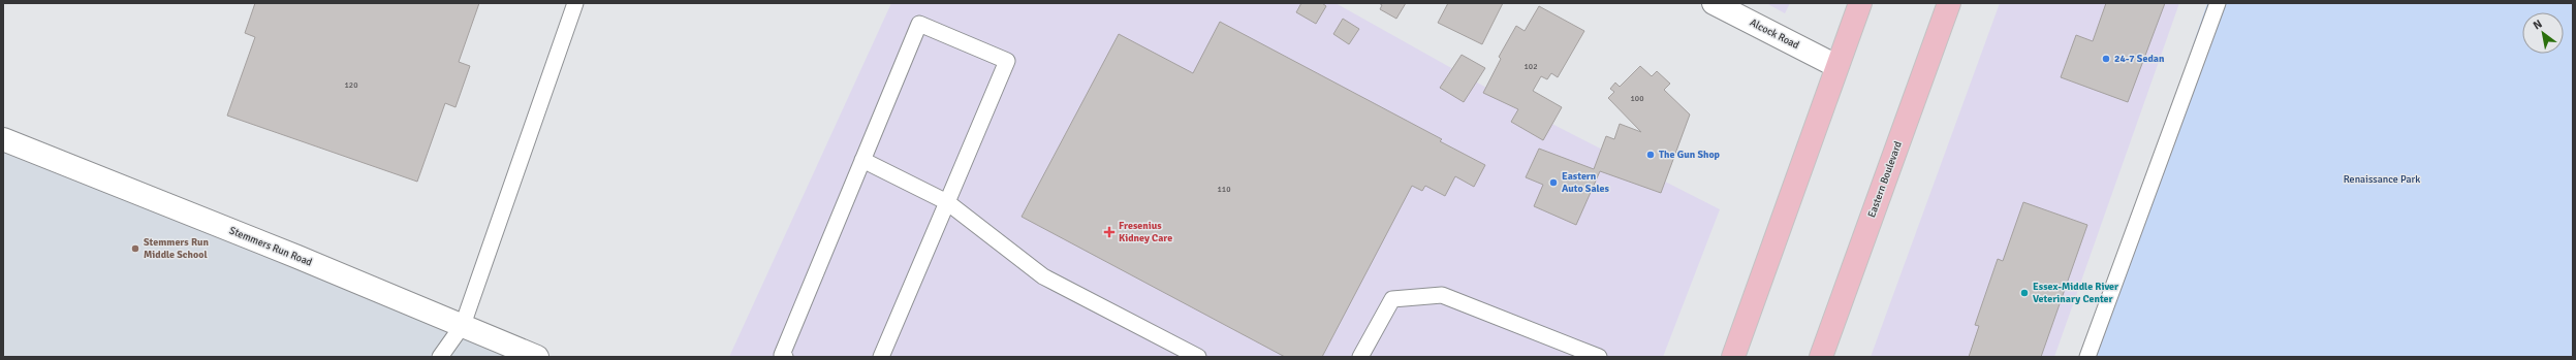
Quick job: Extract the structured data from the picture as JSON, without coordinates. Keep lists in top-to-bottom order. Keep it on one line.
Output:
{"streets":{"main road":["Alcock Road","Eastern Boulevard","Stemmers Run Road"]},"parks":["Renaissance Park"],"places":{"other":["24-7 Sedan","The Gun Shop","Eastern Auto Sales","Stemmers Run Middle School","Essex-Middle River Veterinary Center"],"health":["Fresenius Kidney Care"]},"house_numbers":["102","120","100","110"],"north":"top left"}
